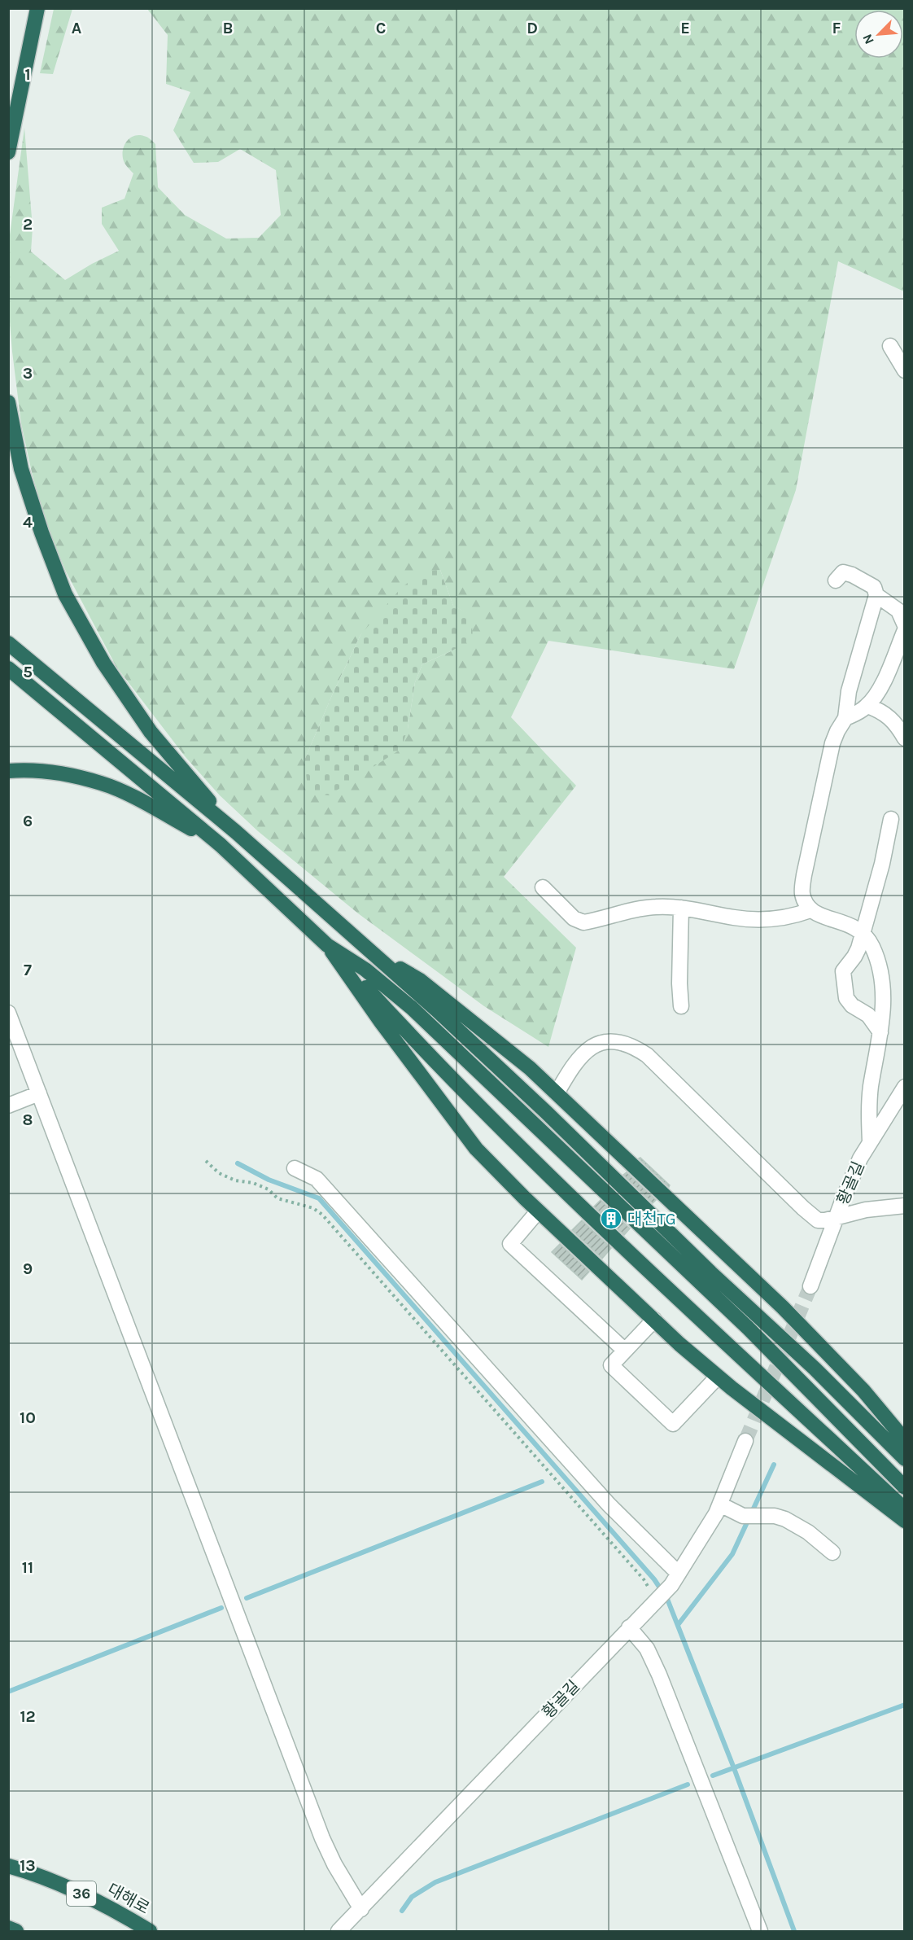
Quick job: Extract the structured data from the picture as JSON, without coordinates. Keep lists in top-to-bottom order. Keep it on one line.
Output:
{"streets":{"highway":["36","대해로"],"street":["황골길"]},"places":{"building":["대천TG"]},"north":"bottom left","grid":{"columns":["A","B","C","D","E","F"],"rows":["1","2","3","4","5","6","7","8","9","10","11","12","13"]}}
